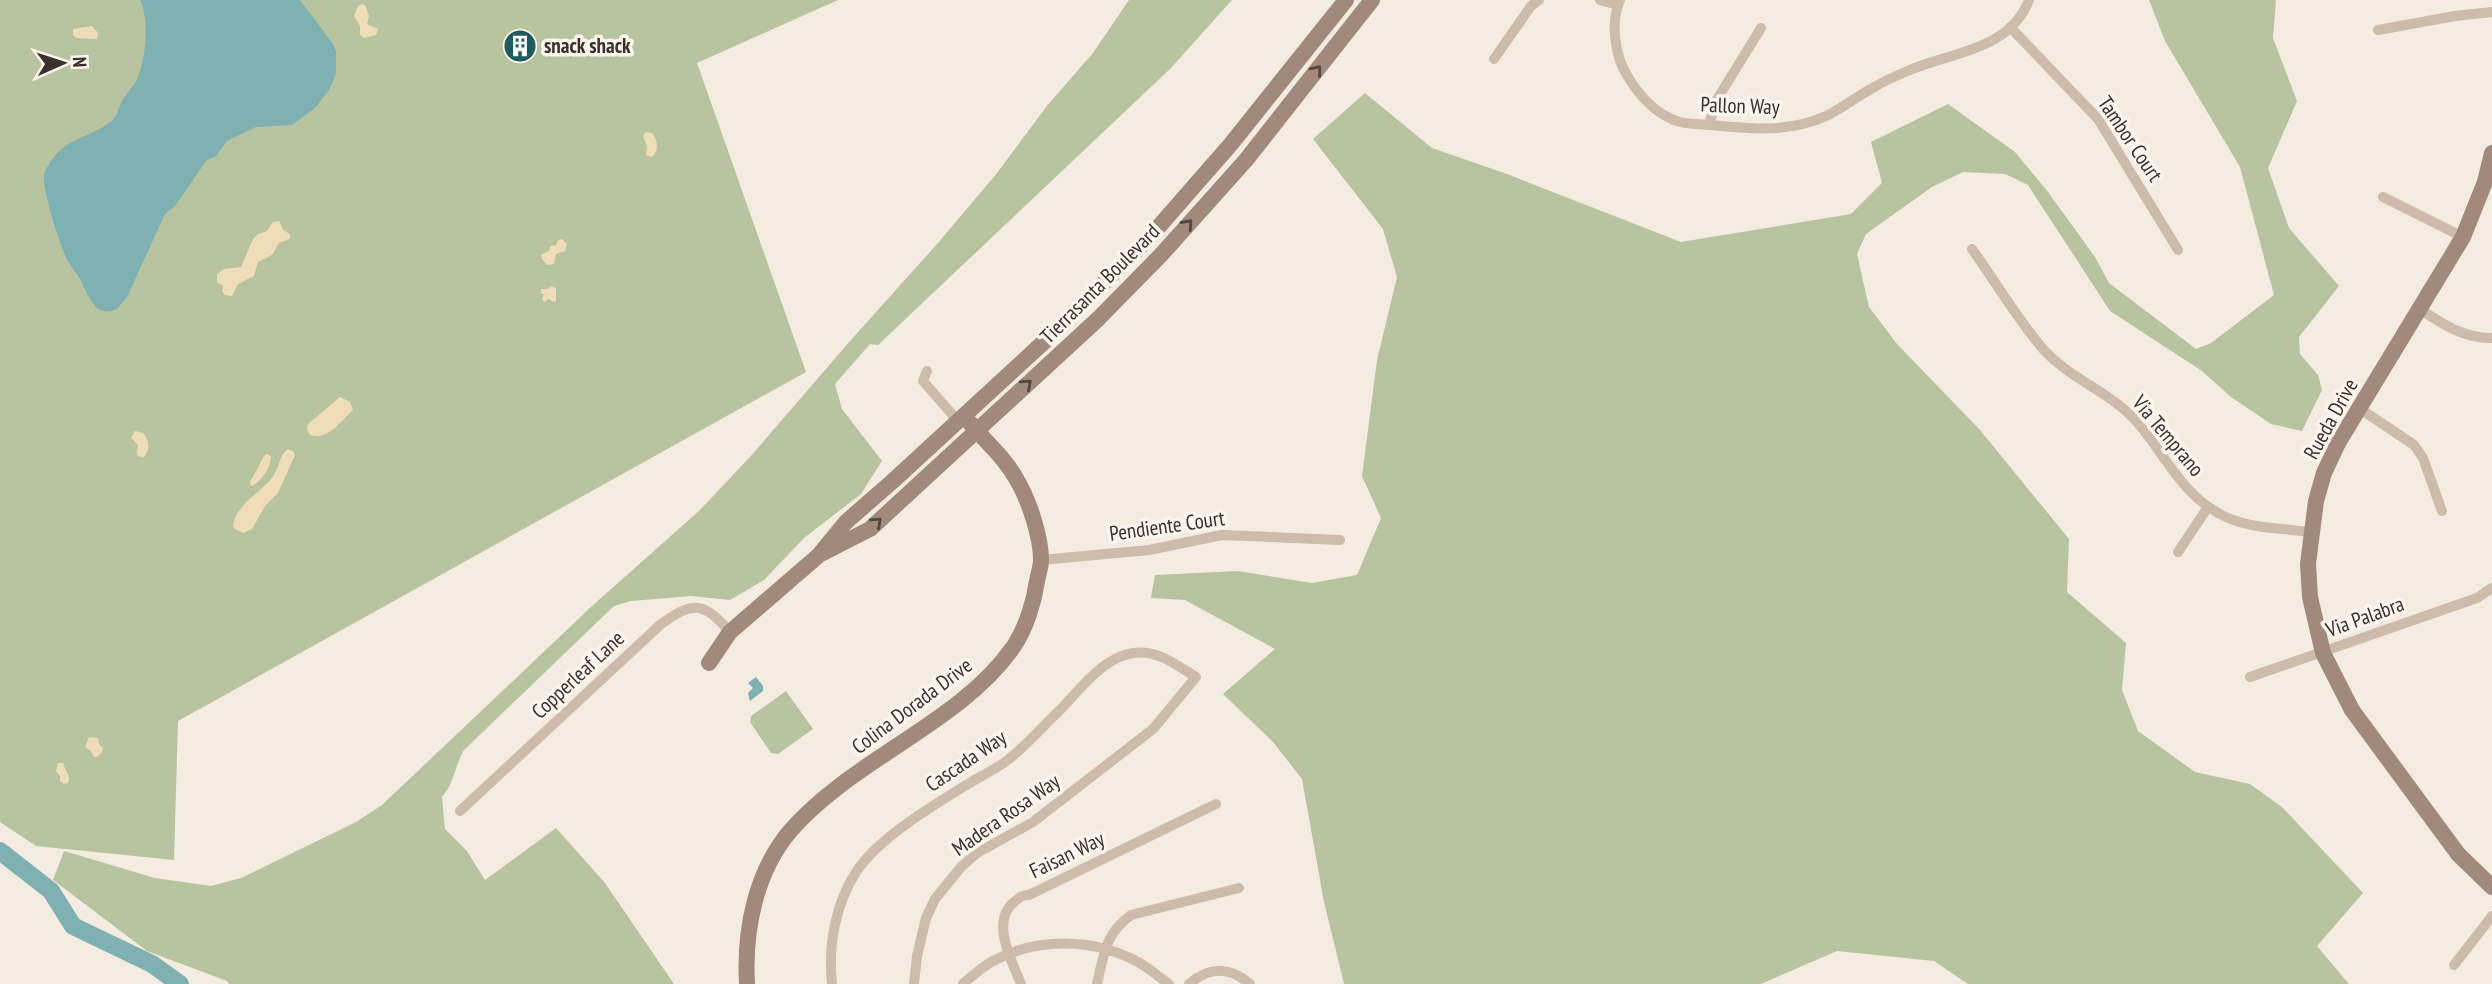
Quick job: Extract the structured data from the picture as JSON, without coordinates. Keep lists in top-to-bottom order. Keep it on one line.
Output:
{"streets":{"street":["Pallon Way","Tambor Court","Tierrasanta Boulevard","Rueda Drive","Via Temprano","Pendiente Court","Via Palabra","Copperleaf Lane","Colina Dorada Drive","Cascada Way","Madera Rosa Way","Faisan Way"]},"crossings":[["Pallon Way","Tambor Court"],["Tierrasanta Boulevard","Copperleaf Lane"],["Tierrasanta Boulevard","Colina Dorada Drive"],["Rueda Drive","Via Temprano"],["Rueda Drive","Via Palabra"],["Pendiente Court","Colina Dorada Drive"],["Cascada Way","Madera Rosa Way"]],"places":{"building":["snack shack"]},"north":"right"}
